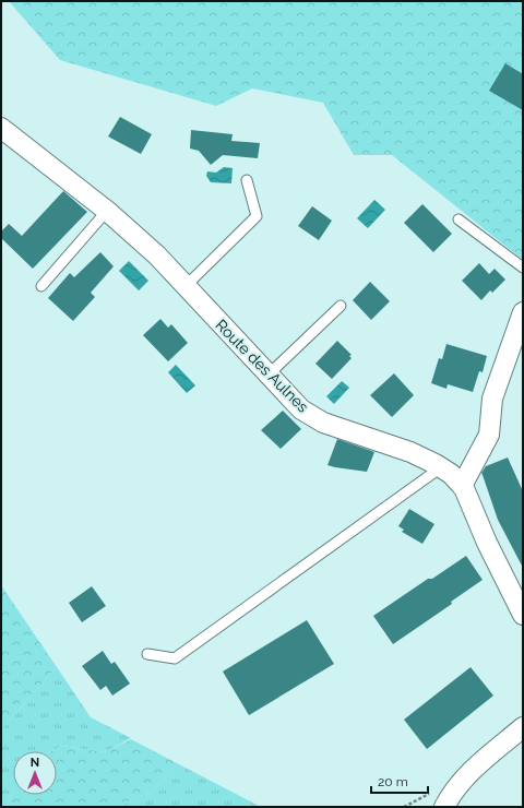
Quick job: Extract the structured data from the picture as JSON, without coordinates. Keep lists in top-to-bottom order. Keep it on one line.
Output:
{"streets":{"street":["Route des Aulnes"]},"scale_bar":"20 m","north":"top"}
